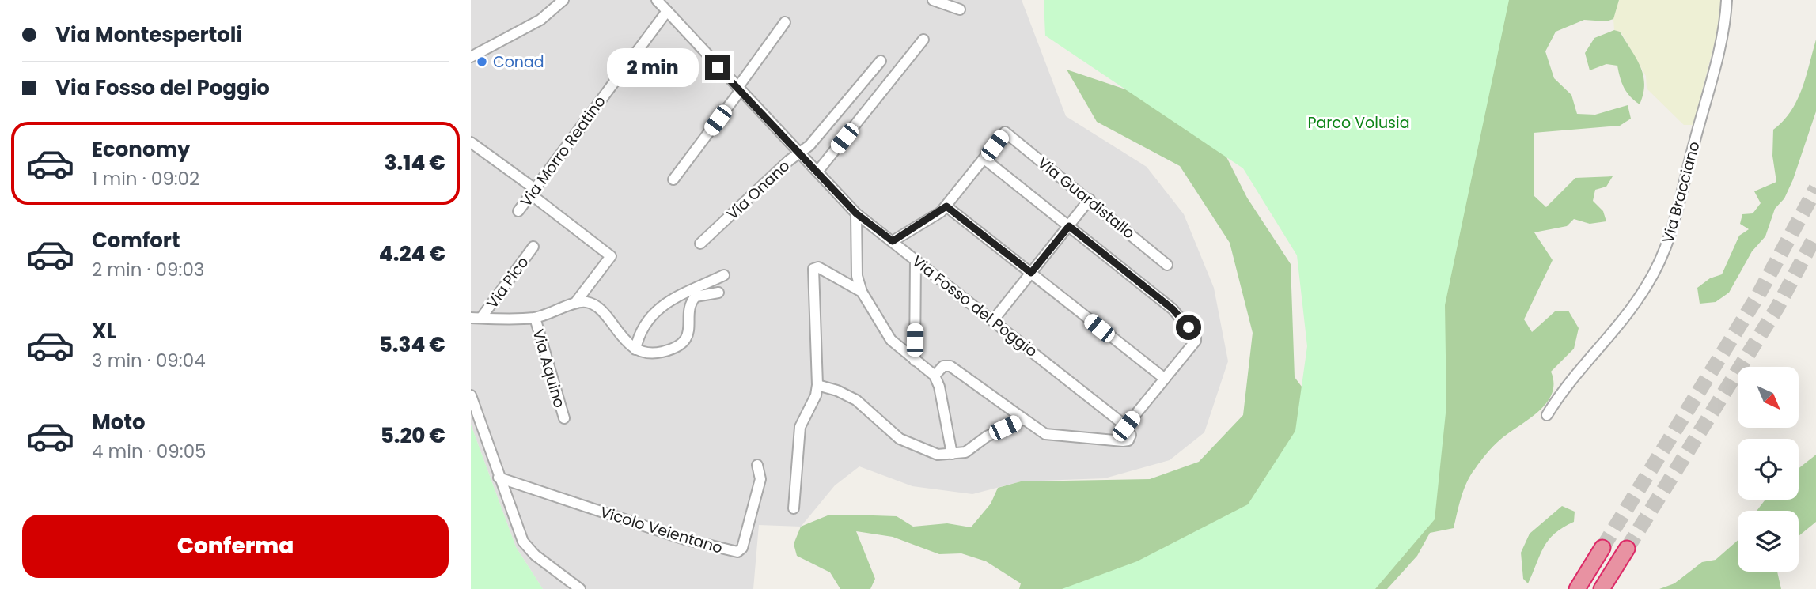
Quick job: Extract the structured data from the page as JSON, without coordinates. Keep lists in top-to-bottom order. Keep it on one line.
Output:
{"streets":{"street":["Via Morro Reatino","Via Onano","Via Bracciano","Via Guardistallo","Via Pico","Via Fosso del Poggio","Via Aquino","Vicolo Veientano"]},"crossings":[["Via Morro Reatino","Via Fosso del Poggio"],["Via Onano","Via Fosso del Poggio"]],"parks":["Parco Volusia"],"places":["Conad"],"north":"bottom right","page":{"banner":["Via Montespertoli","Via Fosso del Poggio"],"bubble":"2 min","list":[{"name":"Economy","note":"1 min · 09:02","value":"3.14 €"},{"name":"Comfort","note":"2 min · 09:03","value":"4.24 €"},{"name":"XL","note":"3 min · 09:04","value":"5.34 €"},{"name":"Moto","note":"4 min · 09:05","value":"5.20 €"}],"buttons":"Conferma"}}
